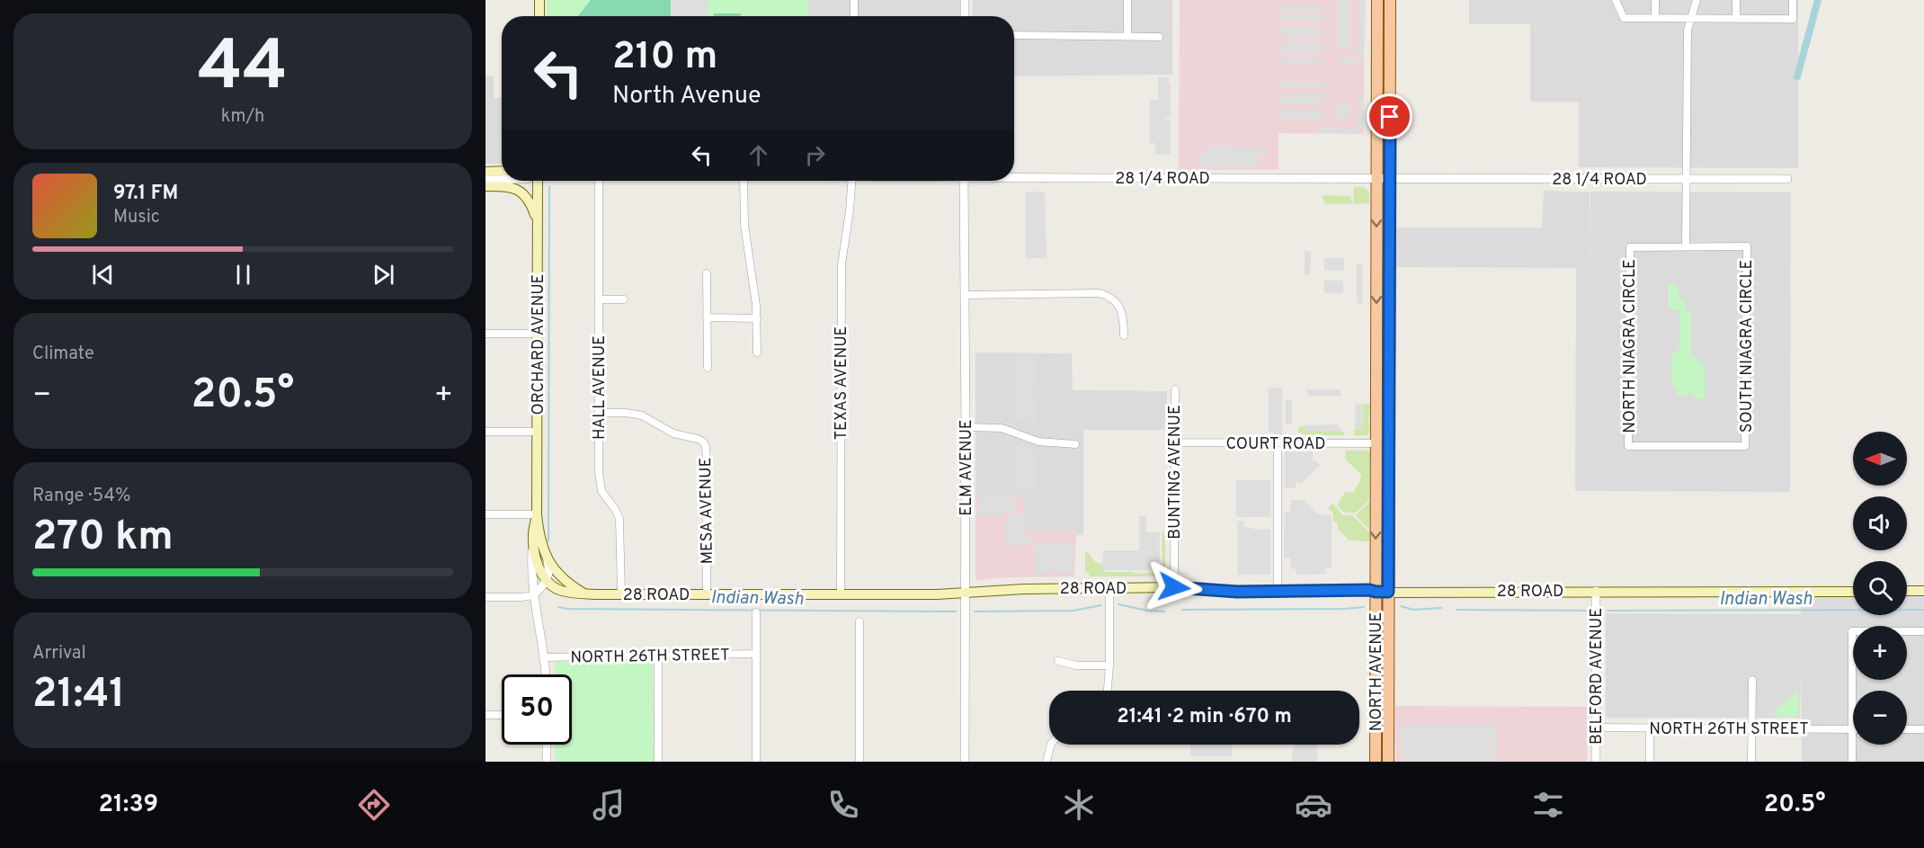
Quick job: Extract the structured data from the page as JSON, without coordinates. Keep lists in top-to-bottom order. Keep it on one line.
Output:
{"streets":{"main road":["ORCHARD AVENUE","28 ROAD","NORTH AVENUE"],"street":["28 1/4 ROAD","NORTH NIAGRA CIRCLE","SOUTH NIAGRA CIRCLE","TEXAS AVENUE","HALL AVENUE","COURT ROAD","ELM AVENUE","BUNTING AVENUE","MESA AVENUE","NORTH 26TH STREET","BELFORD AVENUE"]},"crossings":[["28 1/4 ROAD","NORTH AVENUE"],["ORCHARD AVENUE","28 ROAD"],["ORCHARD AVENUE","NORTH 26TH STREET"],["NORTH NIAGRA CIRCLE","SOUTH NIAGRA CIRCLE"],["TEXAS AVENUE","28 ROAD"],["HALL AVENUE","MESA AVENUE"],["HALL AVENUE","28 ROAD"],["COURT ROAD","BUNTING AVENUE"],["COURT ROAD","NORTH AVENUE"],["ELM AVENUE","28 ROAD"],["BUNTING AVENUE","28 ROAD"],["MESA AVENUE","28 ROAD"],["28 ROAD","NORTH AVENUE"],["28 ROAD","BELFORD AVENUE"],["NORTH 26TH STREET","BELFORD AVENUE"]],"water":["Indian Wash"],"north":"left","page":{"tile":[["44","km/h"],"Climate",["Range · 54%","270 km"],["Arrival","21:41"]],"turn":["210 m","North Avenue"],"song":["97.1 FM","Music"],"heat":["−","20.5°","+"],"map_buttons":["+","−"],"limit":"50","trip":"21:41 · 2 min · 670 m","tabs":["21:39","20.5°"]}}
